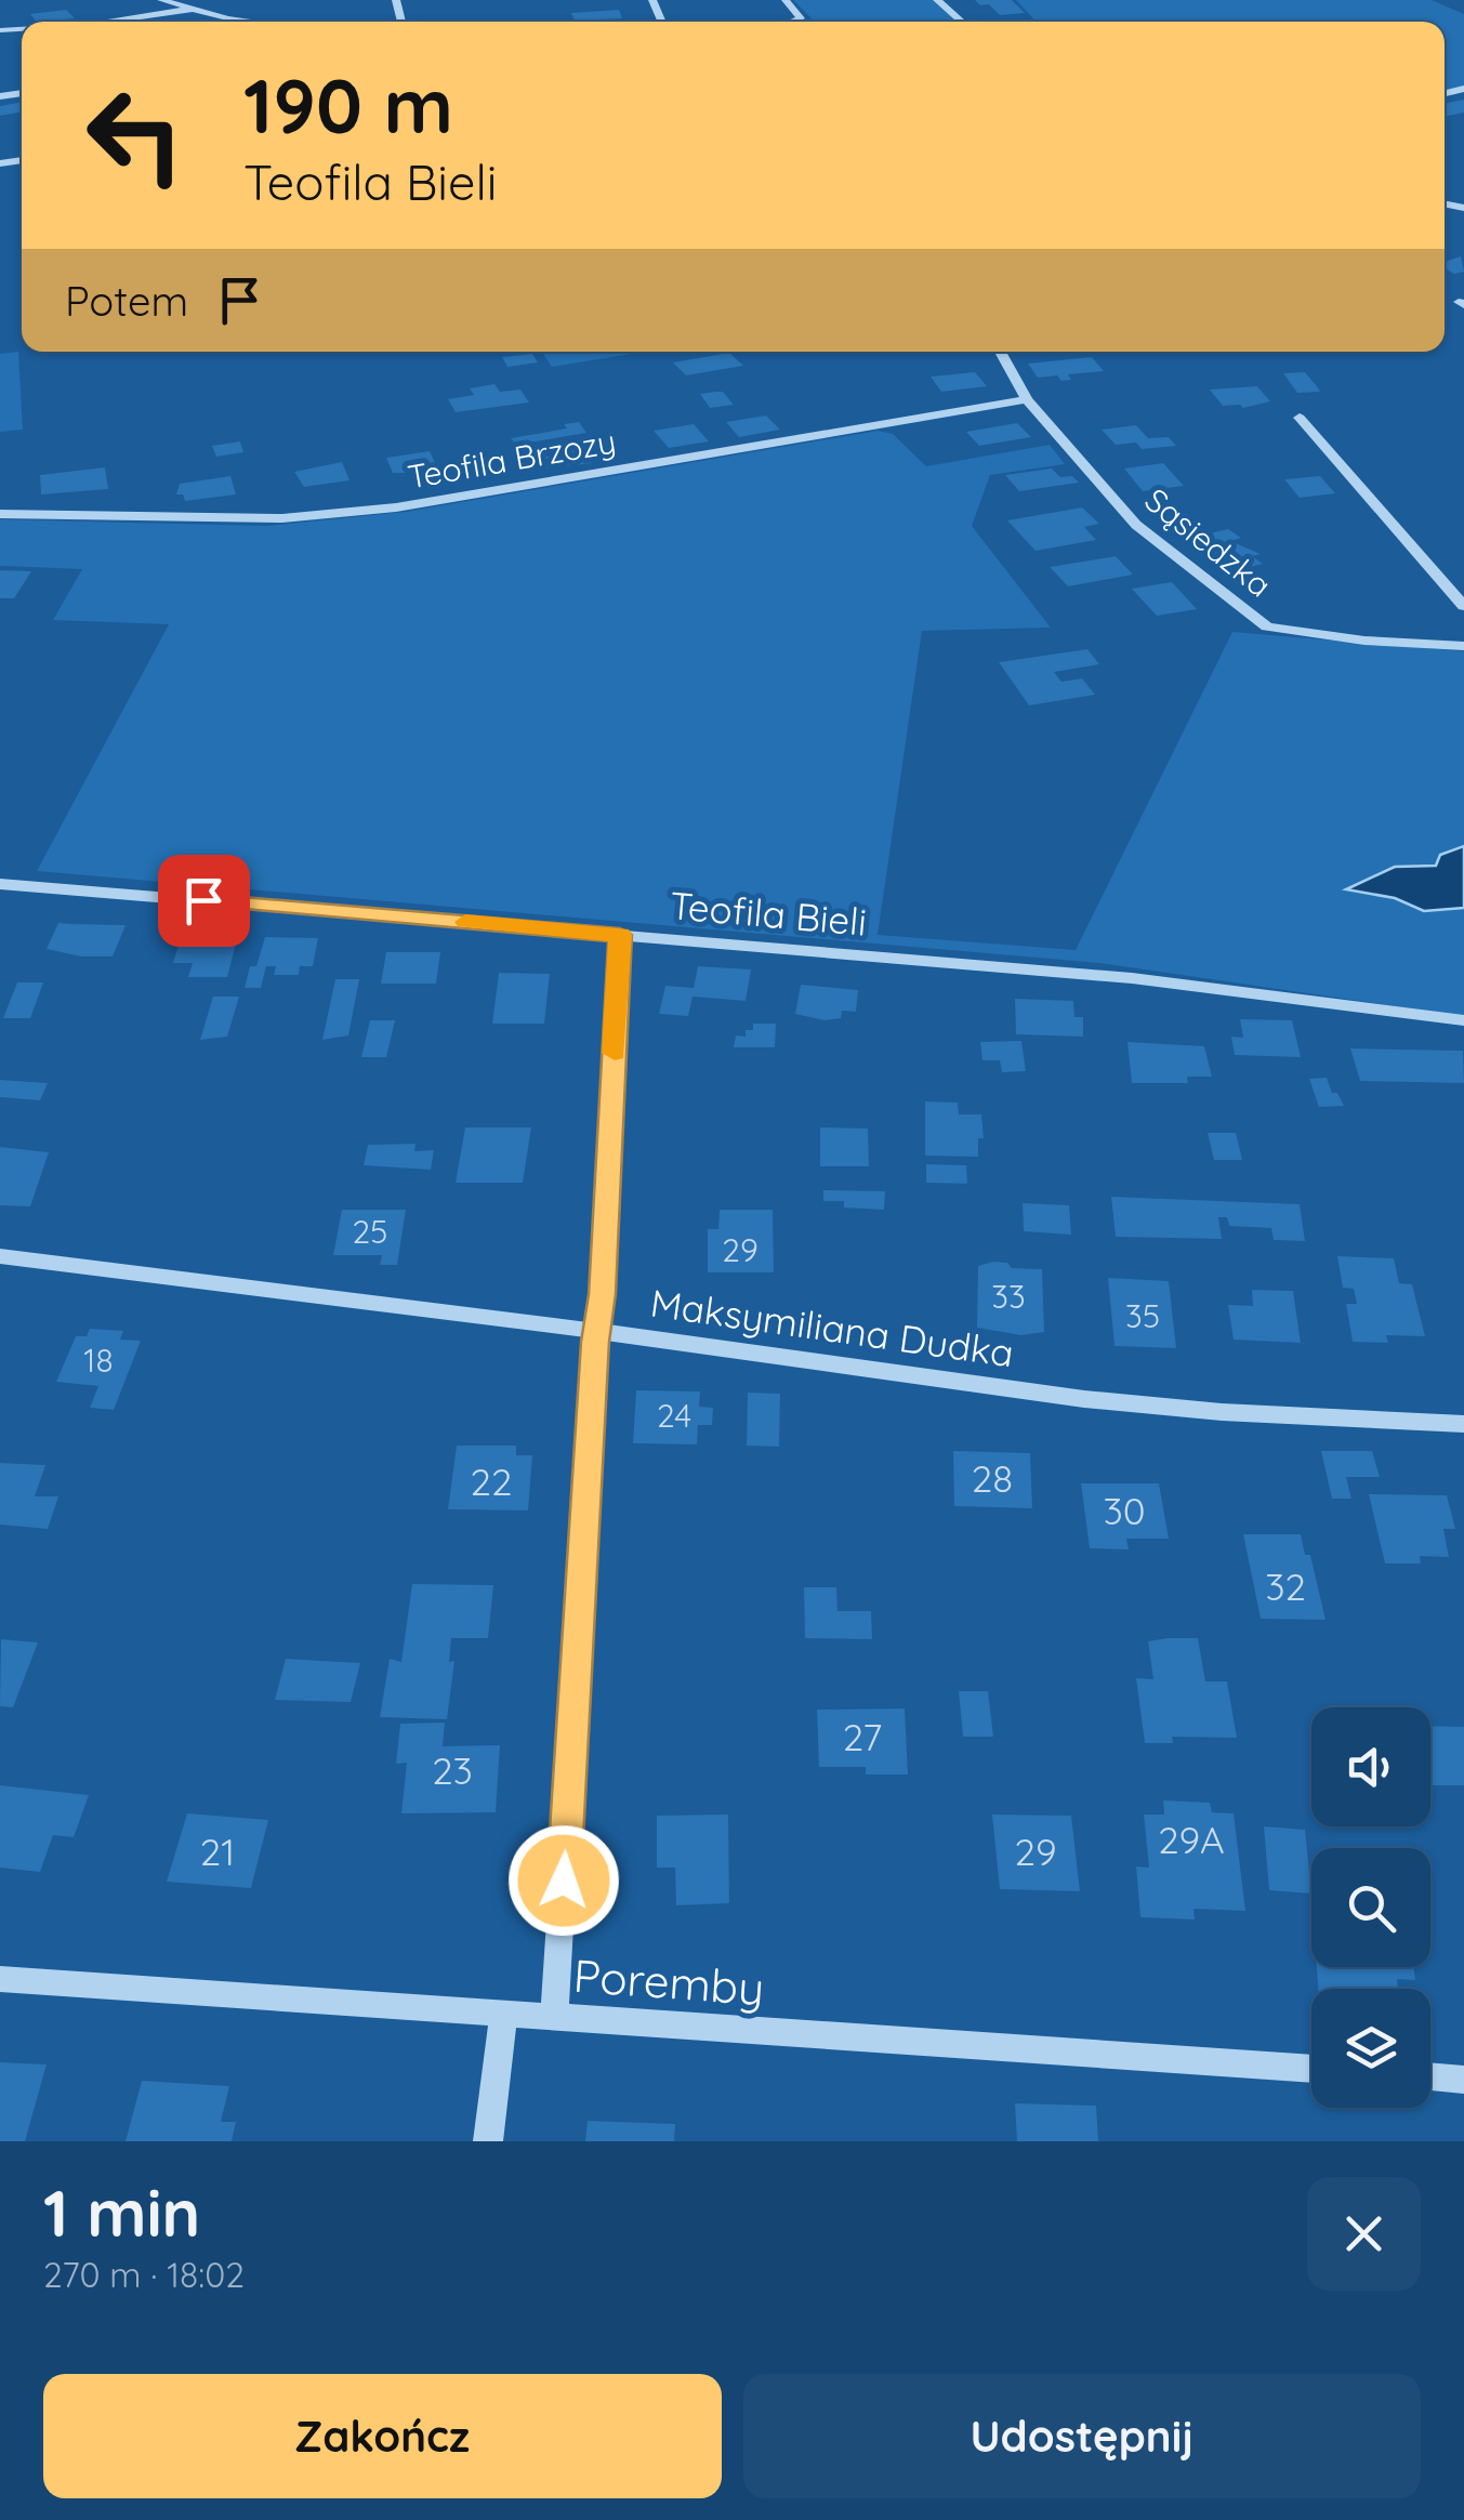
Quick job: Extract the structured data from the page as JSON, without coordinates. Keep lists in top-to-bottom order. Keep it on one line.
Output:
{"streets":{"street":["Teofila Brzozy","Sąsiedzka","Teofila Bieli","Maksymiliana Dudka","Poremby"]},"crossings":[["Teofila Brzozy","Sąsiedzka"]],"house_numbers":["25","29","33","35","18","24","28","22","30","32","27","23","29A","21","29"],"page":{"turn":["190 m","Teofila Bieli"],"then":"Potem","heading":["1 min","270 m · 18:02"],"buttons":["Zakończ","Udostępnij"]}}
